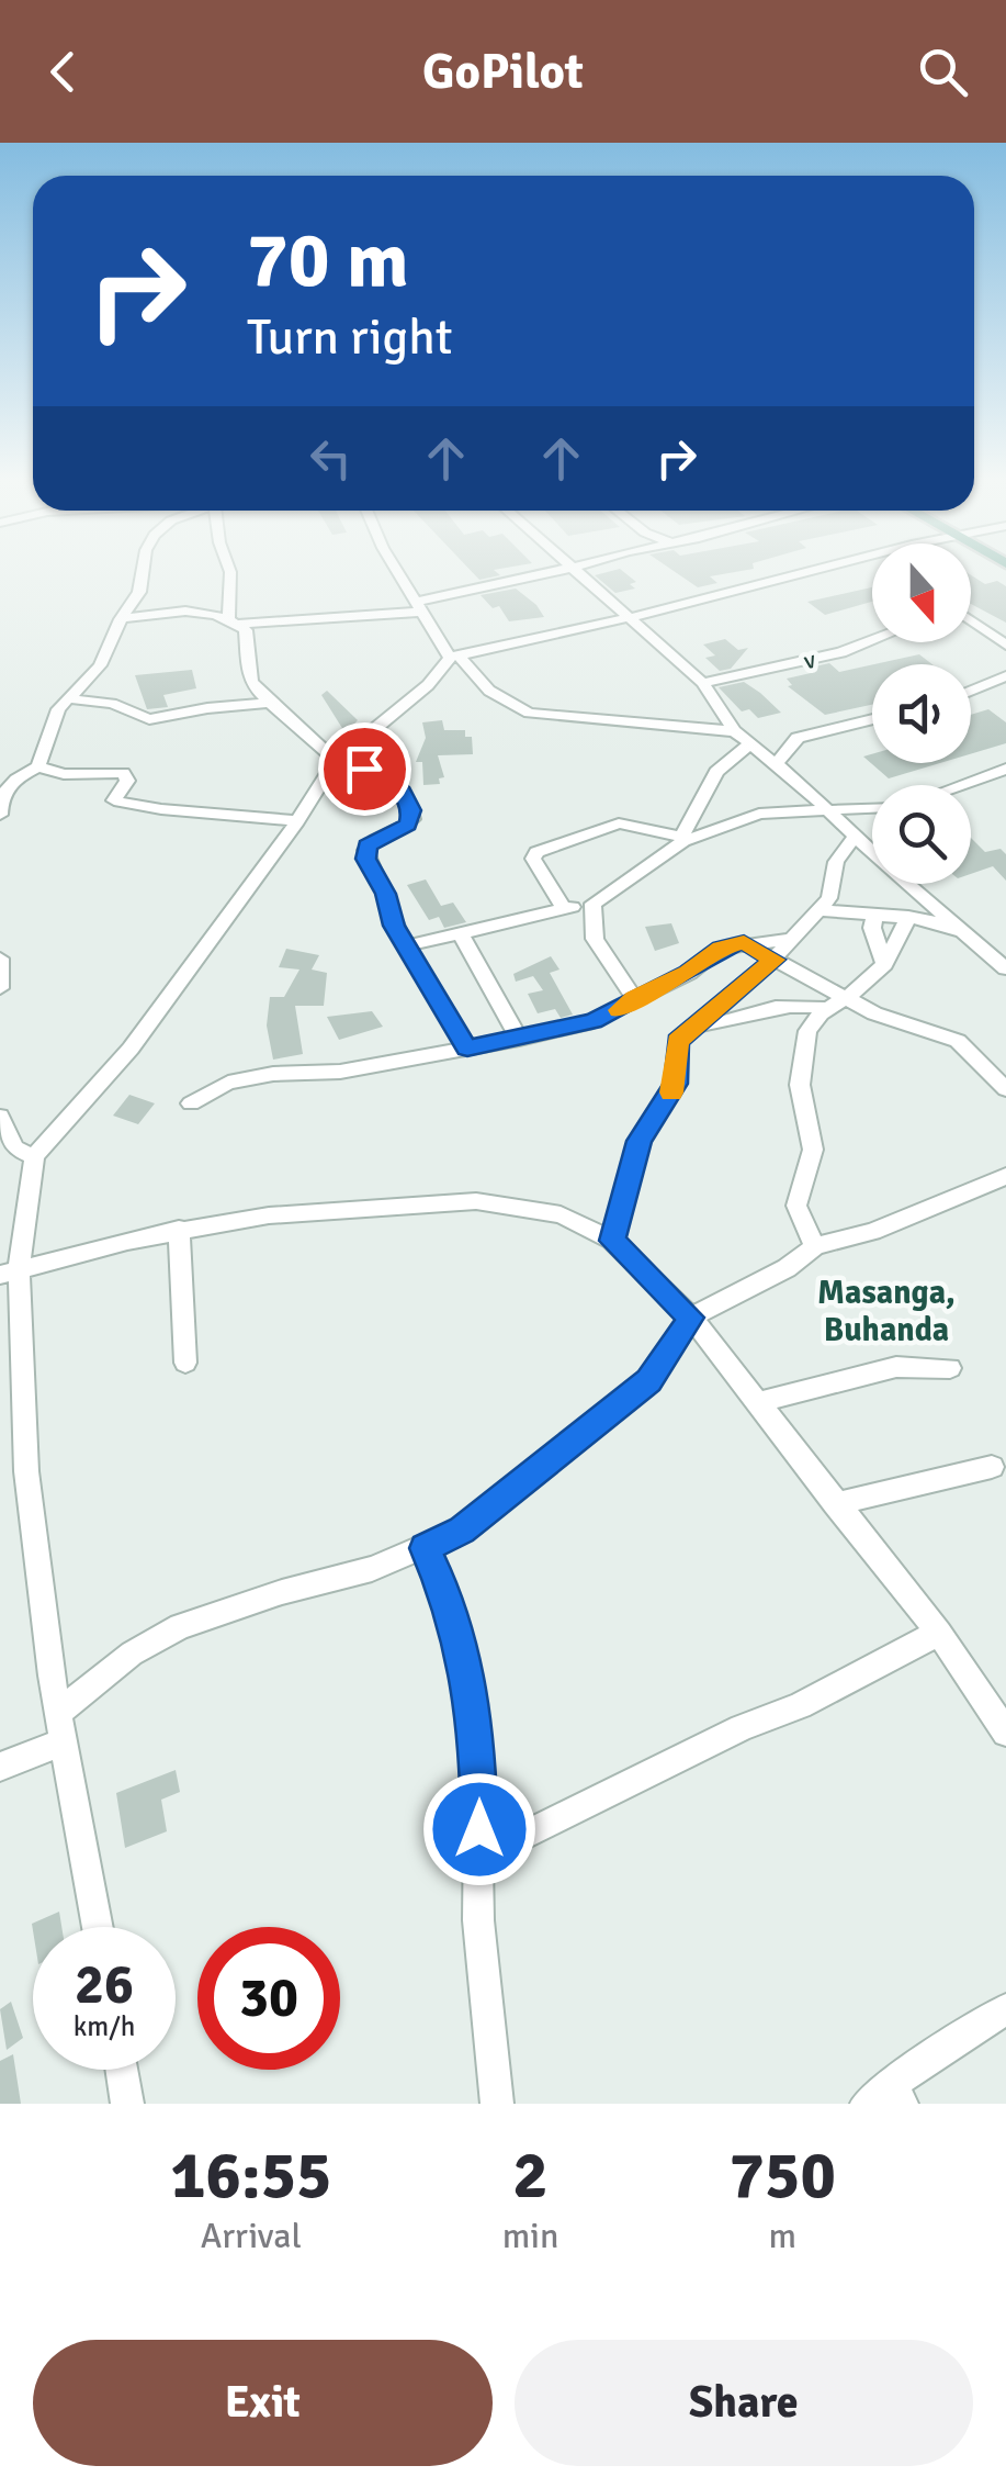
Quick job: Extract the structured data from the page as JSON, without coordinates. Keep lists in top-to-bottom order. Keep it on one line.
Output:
{"streets":{"street":["v"]},"districts":["Masanga, Buhanda"],"north":"bottom","page":{"header":"GoPilot","turn":["70 m","Turn right"],"speed":"26 km/h","limit":"30","eta":["16:55","Arrival","2","min","750","m"],"buttons":["Exit","Share"]}}
